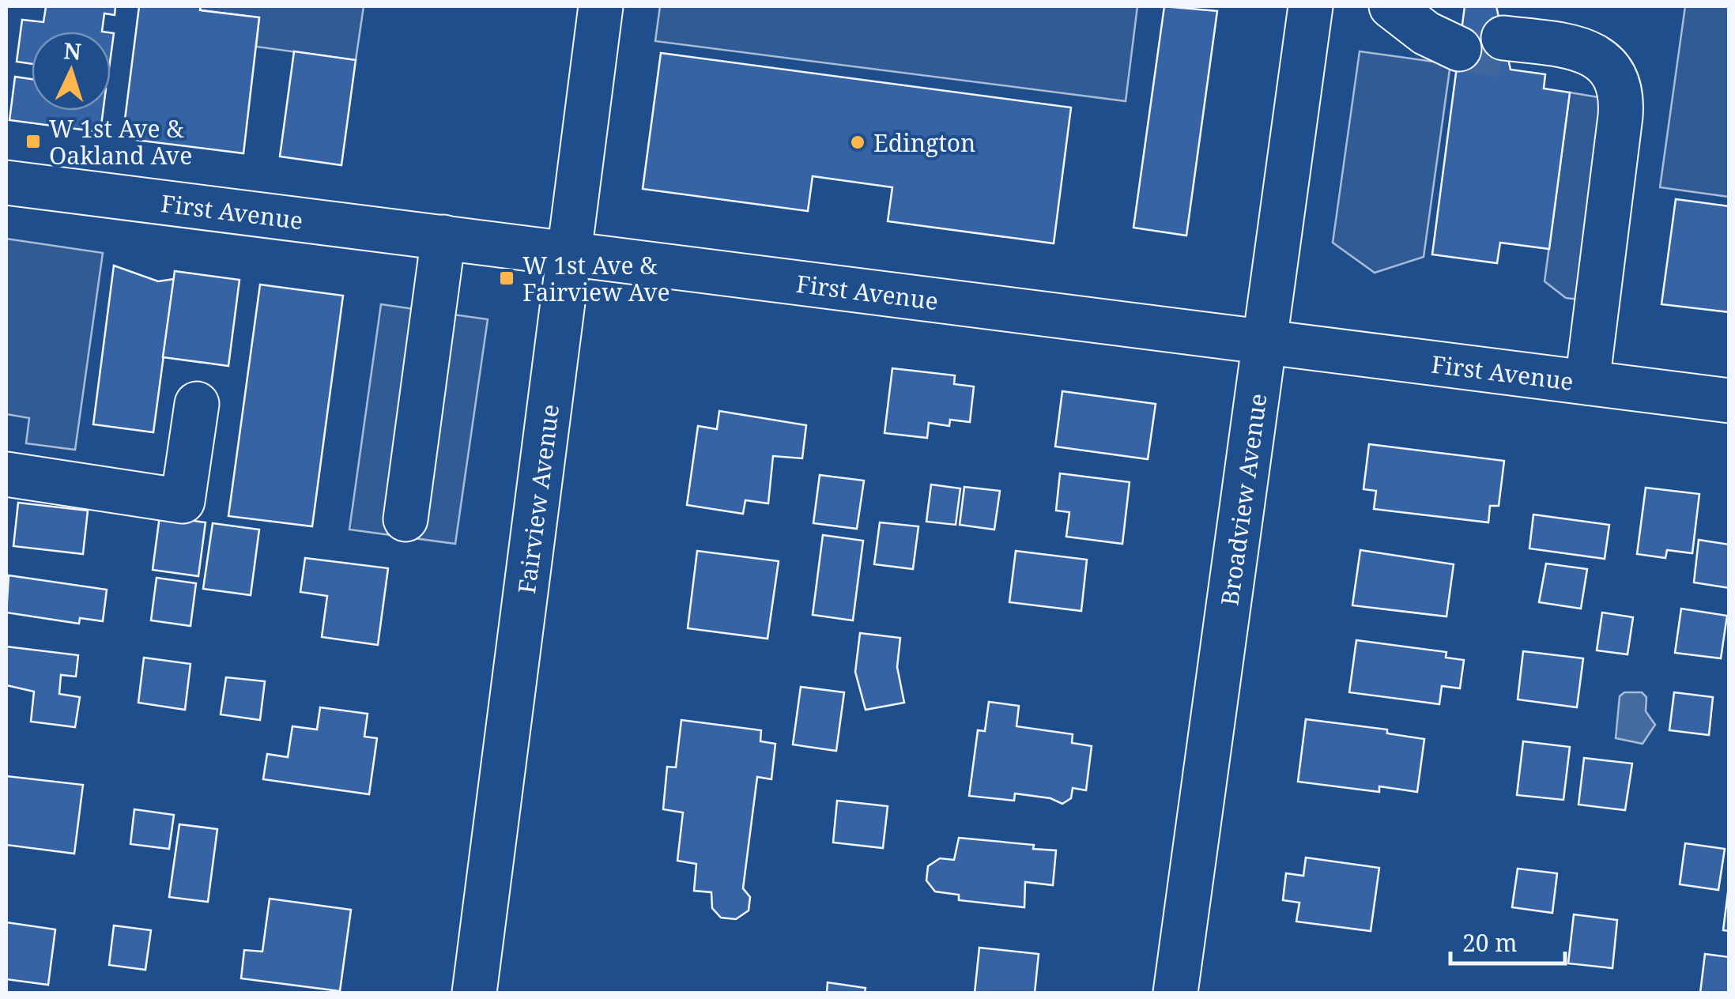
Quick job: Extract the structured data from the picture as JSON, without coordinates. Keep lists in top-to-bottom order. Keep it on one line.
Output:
{"streets":{"street":["First Avenue","Fairview Avenue","Broadview Avenue"]},"crossings":[["First Avenue","Fairview Avenue"],["First Avenue","Broadview Avenue"]],"places":{"transit":["W 1st Ave & Oakland Ave","W 1st Ave & Fairview Ave"],"other":["Edington"]},"scale_bar":"20 m","north":"top"}
